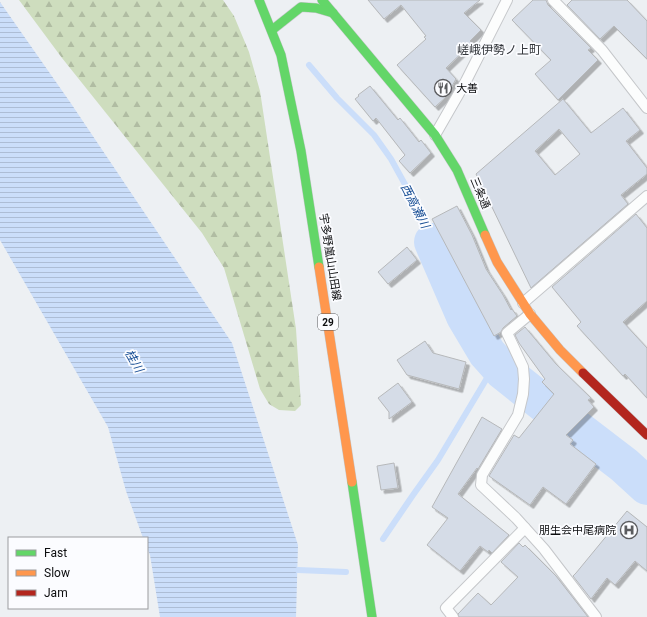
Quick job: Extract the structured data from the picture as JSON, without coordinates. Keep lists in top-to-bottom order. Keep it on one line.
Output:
{"streets":{"main road":["三条通","宇多野嵐山山田線","29"]},"districts":["嵯峨伊勢ノ上町"],"water":["西高瀬川","桂川"],"places":{"restaurant":["大善"],"hospital":["朋生会中尾病院"]},"legend":["Fast","Slow","Jam"]}
